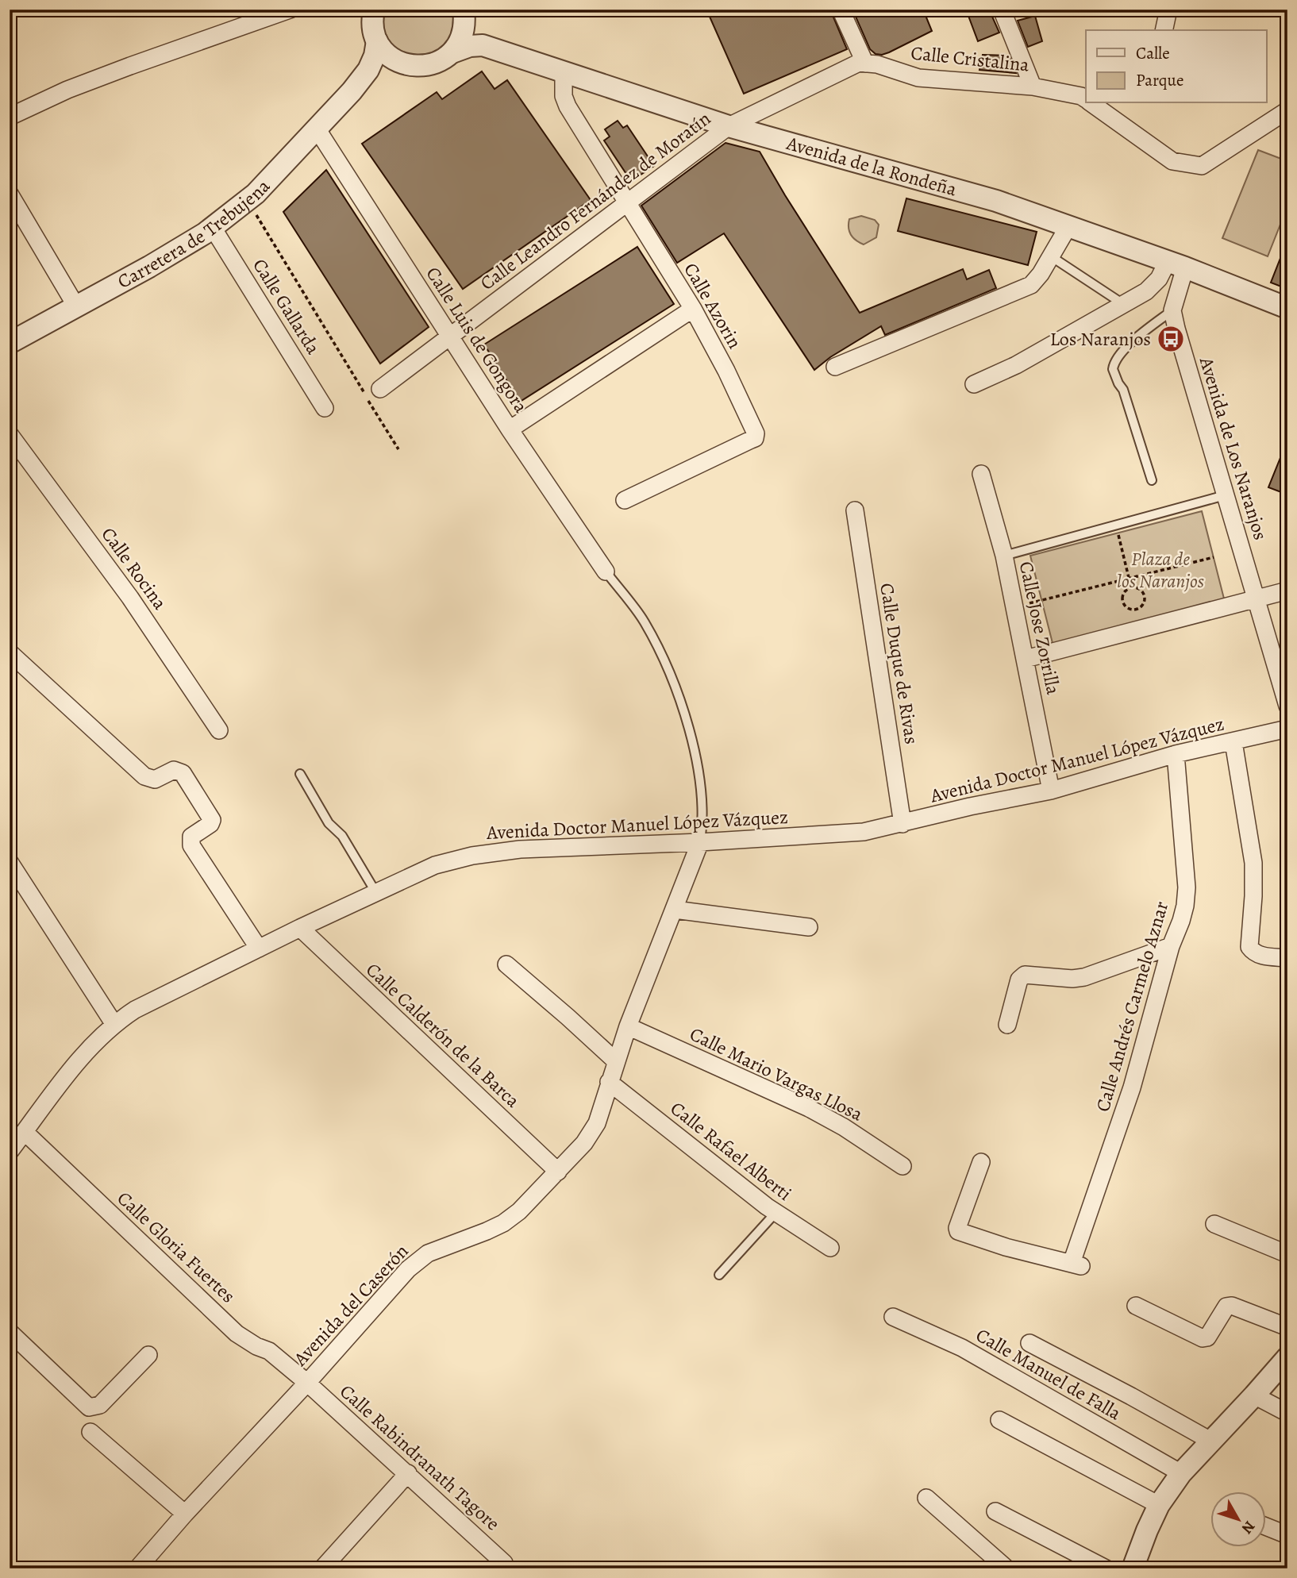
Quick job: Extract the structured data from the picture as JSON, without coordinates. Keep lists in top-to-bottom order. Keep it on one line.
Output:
{"streets":{"street":["Calle Cristalina","Avenida de la Rondeña","Calle Leandro Fernández de Moratín","Carretera de Trebujena","Calle Azorin","Calle Gallarda","Calle Luis de Gongora","Avenida de Los Naranjos","Calle Rocina","Calle Jose Zorrilla","Calle Duque de Rivas","Avenida Doctor Manuel López Vázquez","Calle Andrés Carmelo Aznar","Calle Calderón de la Barca","Calle Mario Vargas Llosa","Calle Rafael Alberti","Calle Gloria Fuertes","Avenida del Caserón","Calle Manuel de Falla","Calle Rabindranath Tagore"]},"crossings":[["Avenida de la Rondeña","Calle Leandro Fernández de Moratín"],["Avenida de la Rondeña","Carretera de Trebujena"],["Avenida de la Rondeña","Calle Azorin"],["Calle Leandro Fernández de Moratín","Calle Azorin"],["Calle Leandro Fernández de Moratín","Calle Luis de Gongora"],["Carretera de Trebujena","Calle Gallarda"],["Carretera de Trebujena","Calle Luis de Gongora"],["Calle Jose Zorrilla","Avenida Doctor Manuel López Vázquez"],["Calle Duque de Rivas","Avenida Doctor Manuel López Vázquez"],["Avenida Doctor Manuel López Vázquez","Calle Andrés Carmelo Aznar"],["Avenida Doctor Manuel López Vázquez","Calle Calderón de la Barca"],["Avenida Doctor Manuel López Vázquez","Calle Gloria Fuertes"],["Avenida Doctor Manuel López Vázquez","Avenida del Caserón"],["Calle Calderón de la Barca","Avenida del Caserón"],["Calle Mario Vargas Llosa","Avenida del Caserón"],["Calle Rafael Alberti","Avenida del Caserón"],["Calle Gloria Fuertes","Avenida del Caserón"],["Calle Gloria Fuertes","Calle Rabindranath Tagore"],["Avenida del Caserón","Calle Rabindranath Tagore"]],"parks":["Plaza de los Naranjos"],"places":{"bus stop":["Los Naranjos"]},"legend":["Calle","Parque"],"north":"bottom right"}
